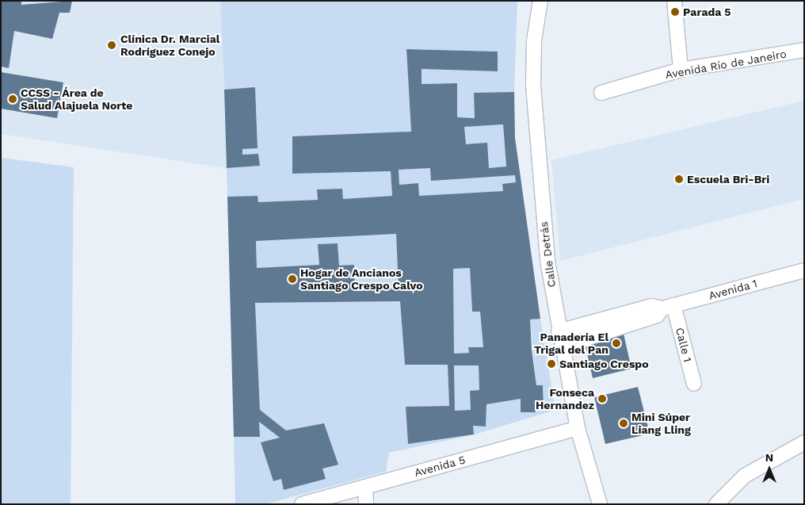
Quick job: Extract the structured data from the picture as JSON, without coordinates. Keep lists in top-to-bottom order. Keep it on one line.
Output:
{"streets":{"street":["Avenida Río de Janeiro","Calle Detrás","Avenida 1","Calle 1","Avenida 5"]},"crossings":[["Calle Detrás","Avenida 1"],["Calle Detrás","Avenida 5"],["Avenida 1","Calle 1"]],"places":["Parada 5","Clínica Dr. Marcial Rodríguez Conejo","CCSS - Área de Salud Alajuela Norte","Escuela Bri-Bri","Hogar de Ancianos Santiago Crespo Calvo","Panadería El Trigal del Pan","Santiago Crespo","Fonseca Hernandez","Mini Súper Liang Lling"],"north":"top"}
